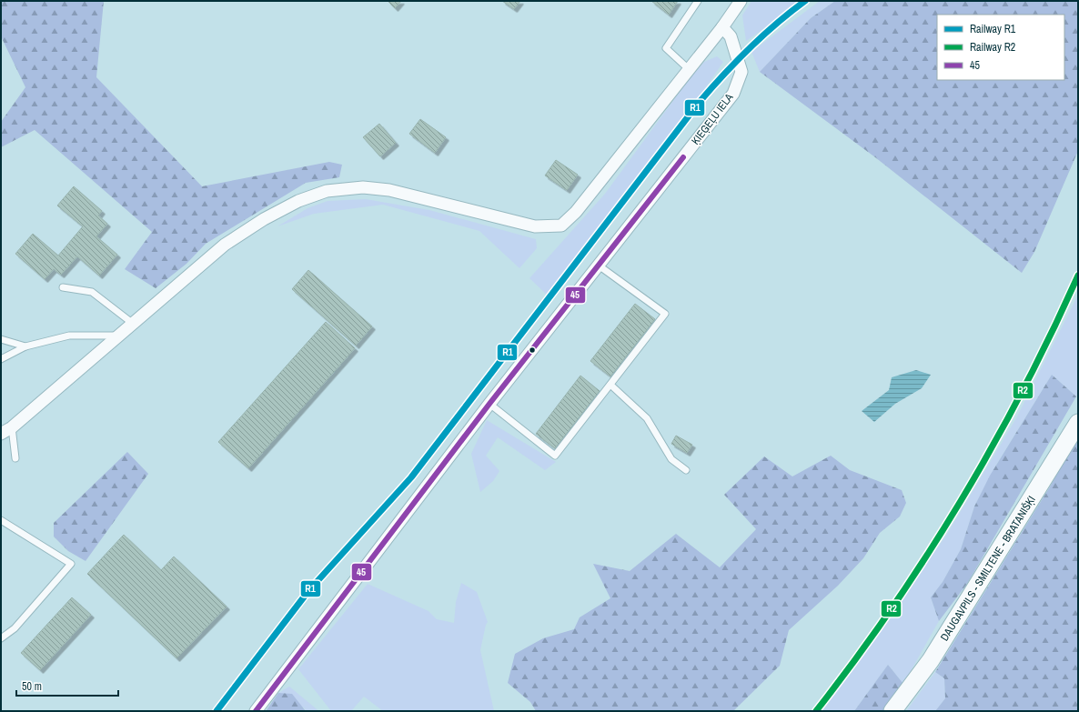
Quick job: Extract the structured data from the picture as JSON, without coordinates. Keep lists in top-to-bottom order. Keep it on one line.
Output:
{"streets":{"main road":["DAUGAVPILS - SMILTENE - BRATANIŠĶI"],"street":["ĶIEĢEĻU IELA"]},"lines":["rail line R1","transit line 45","rail line R2"],"legend":["Railway R1","Railway R2","45"],"scale_bar":"50 m"}
